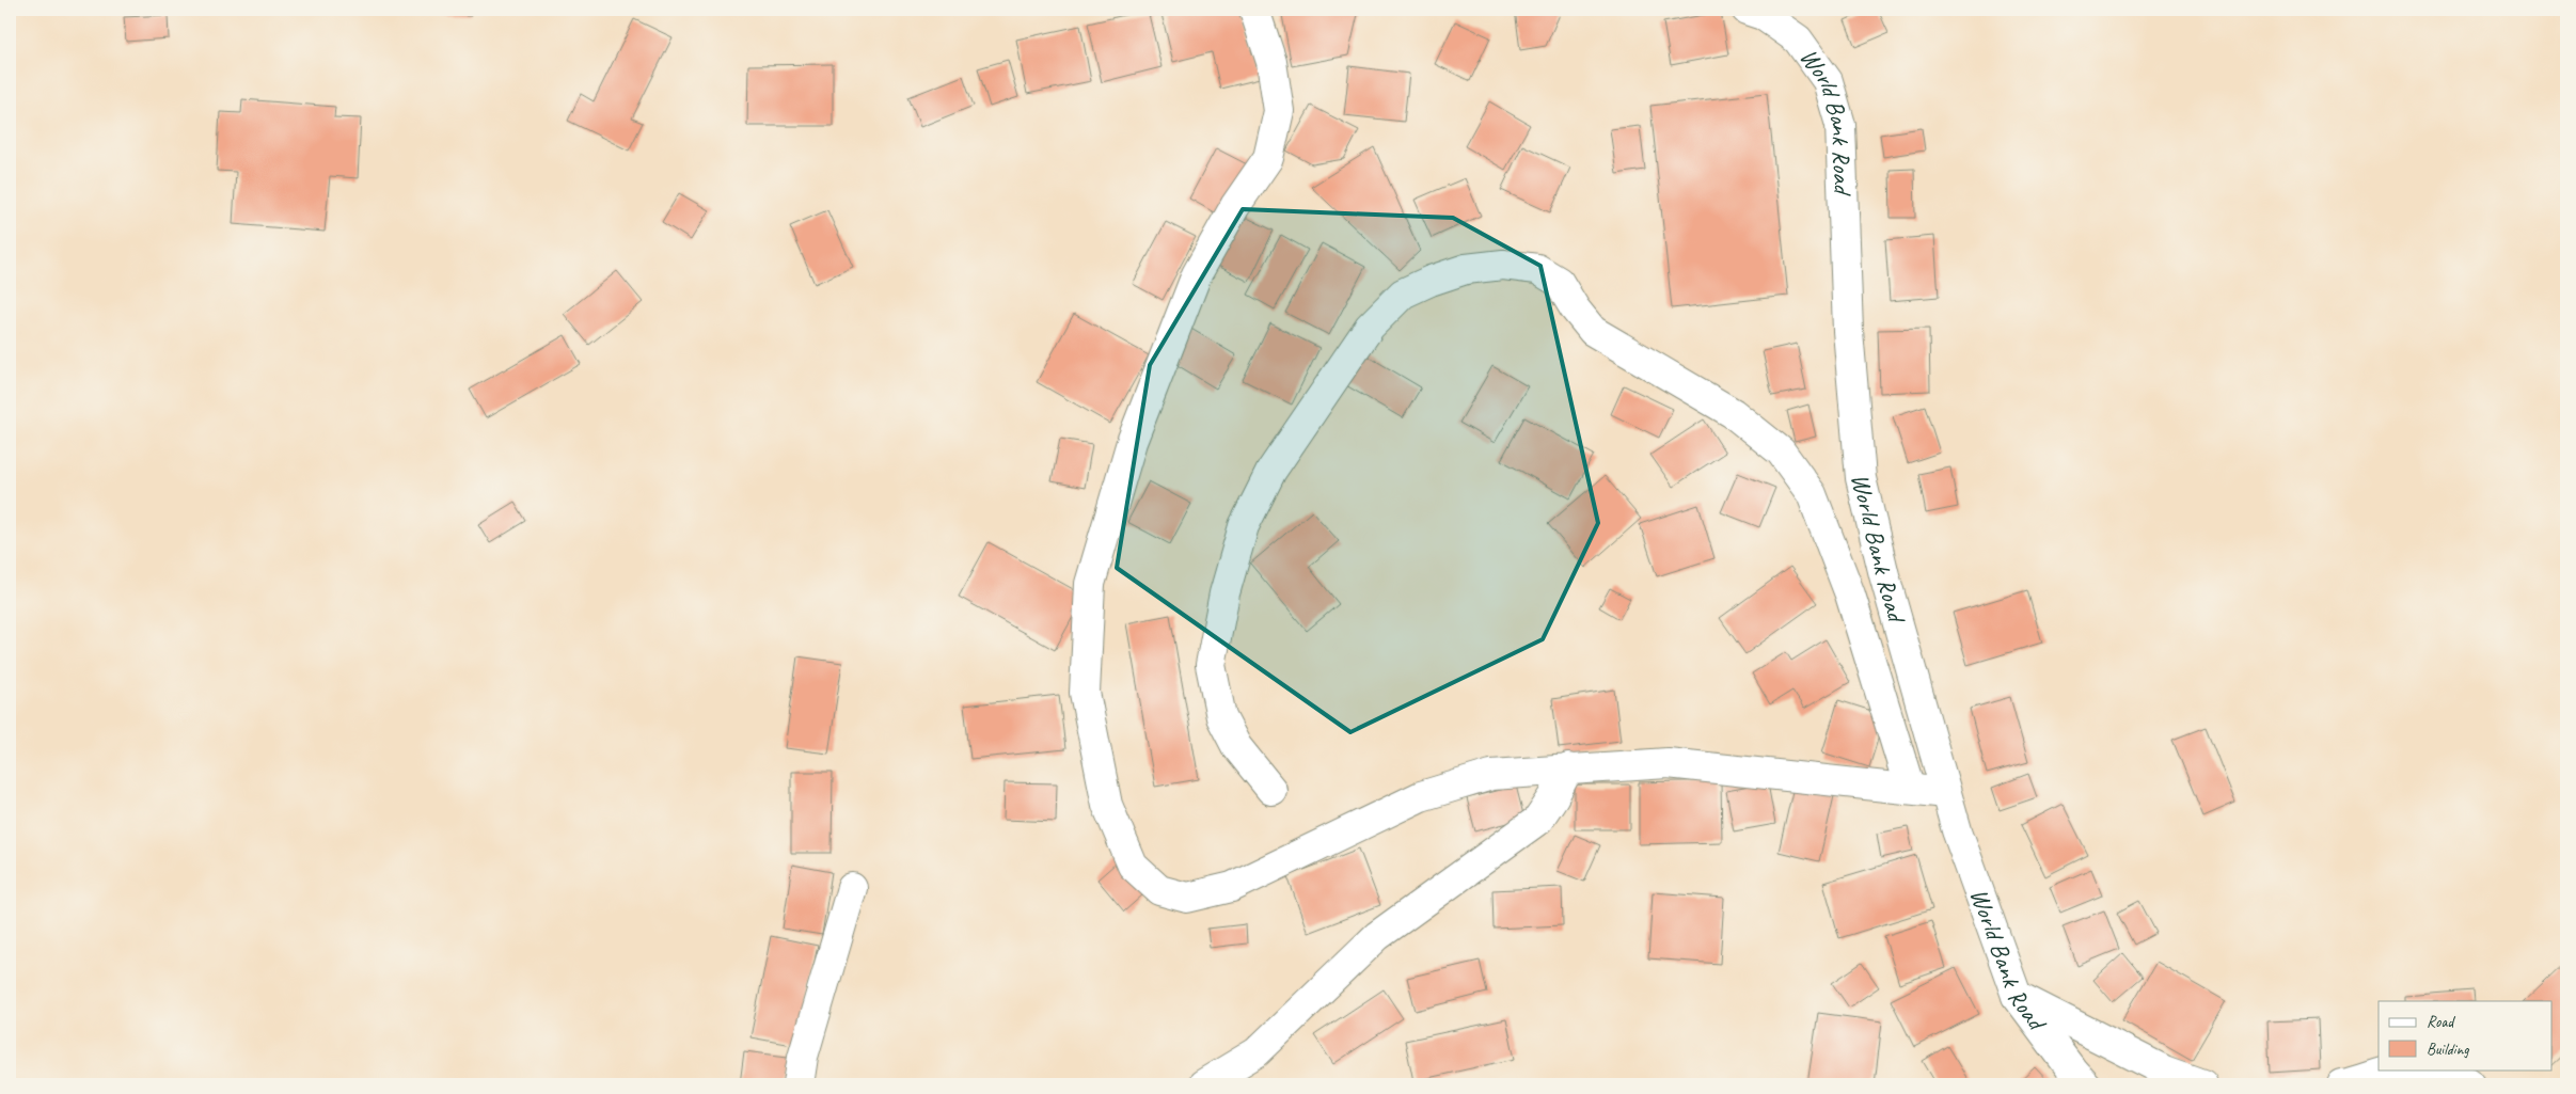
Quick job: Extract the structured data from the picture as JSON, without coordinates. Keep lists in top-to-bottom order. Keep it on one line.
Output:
{"streets":{"street":["World Bank Road"]},"legend":["Road","Building"]}
